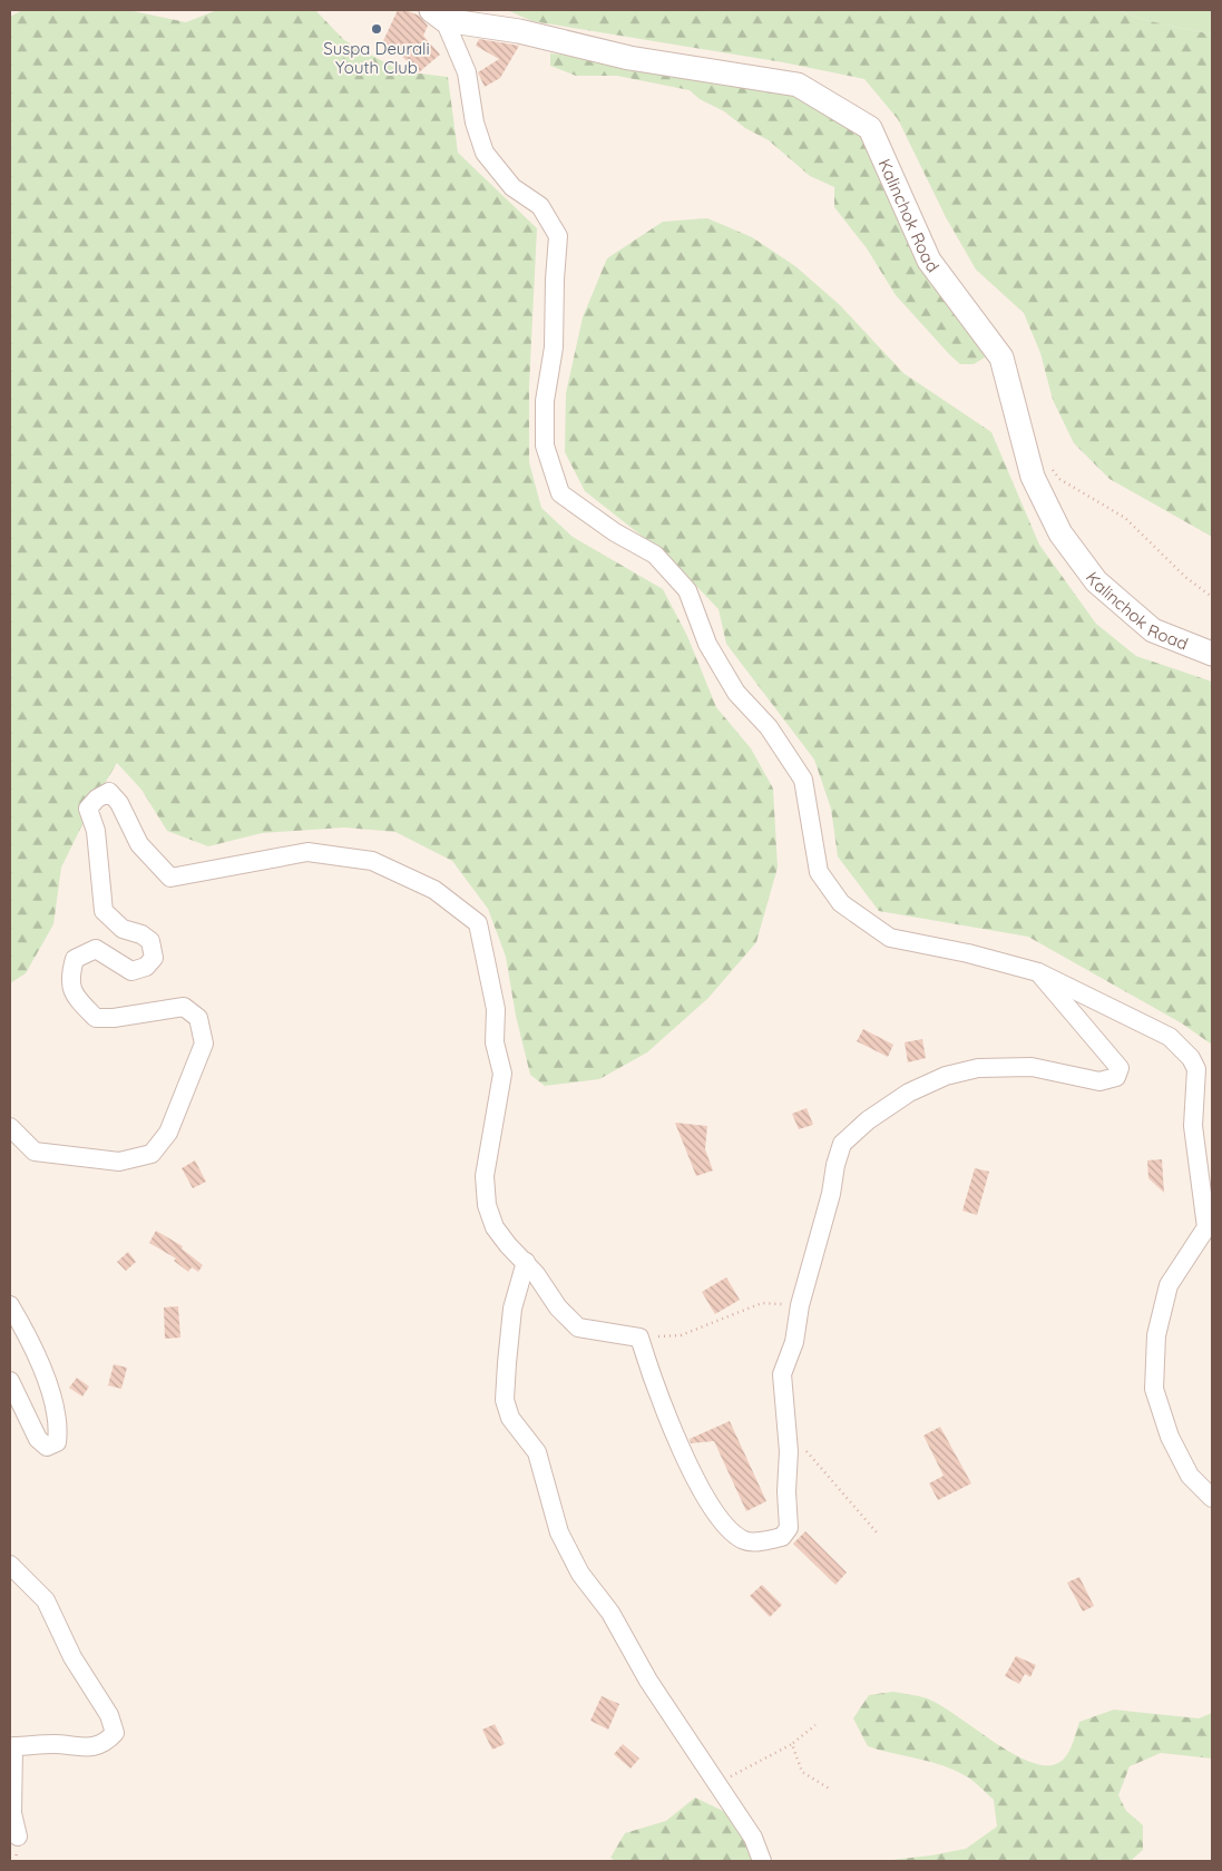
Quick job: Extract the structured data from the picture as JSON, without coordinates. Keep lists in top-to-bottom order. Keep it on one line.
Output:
{"streets":{"street":["Kalinchok Road"]},"places":["Suspa Deurali Youth Club"]}
